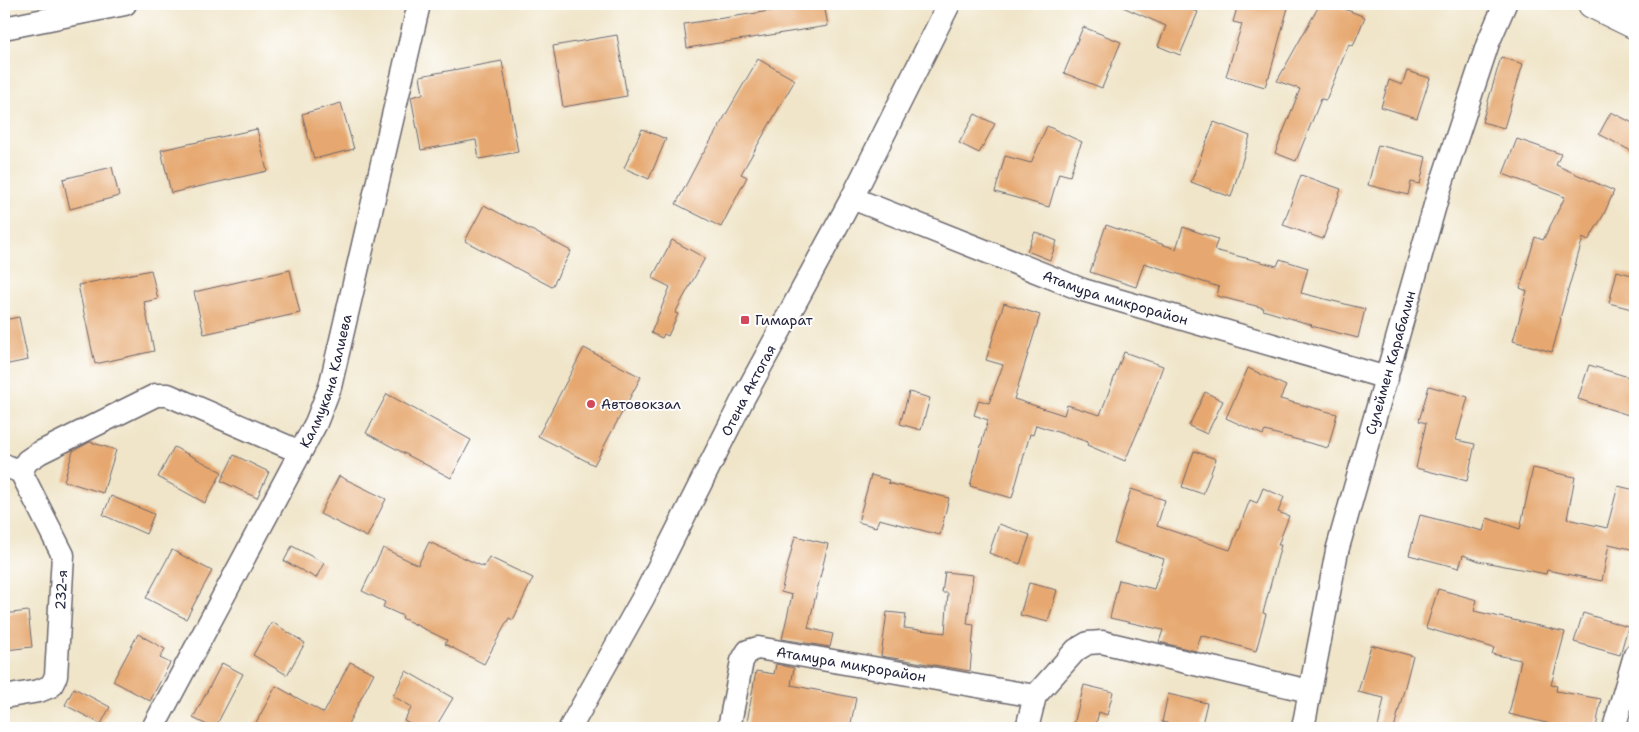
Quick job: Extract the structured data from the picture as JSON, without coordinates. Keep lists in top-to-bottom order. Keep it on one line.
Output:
{"streets":{"street":["Атамура микрорайон","Сулеймен Карабалин","Калмукана Калиева","Отена Актогая","232-я"]},"crossings":[["Атамура микрорайон","Сулеймен Карабалин"],["Атамура микрорайон","Отена Актогая"]],"places":{"transit":["Гимарат"],"other":["Автовокзал"]}}
